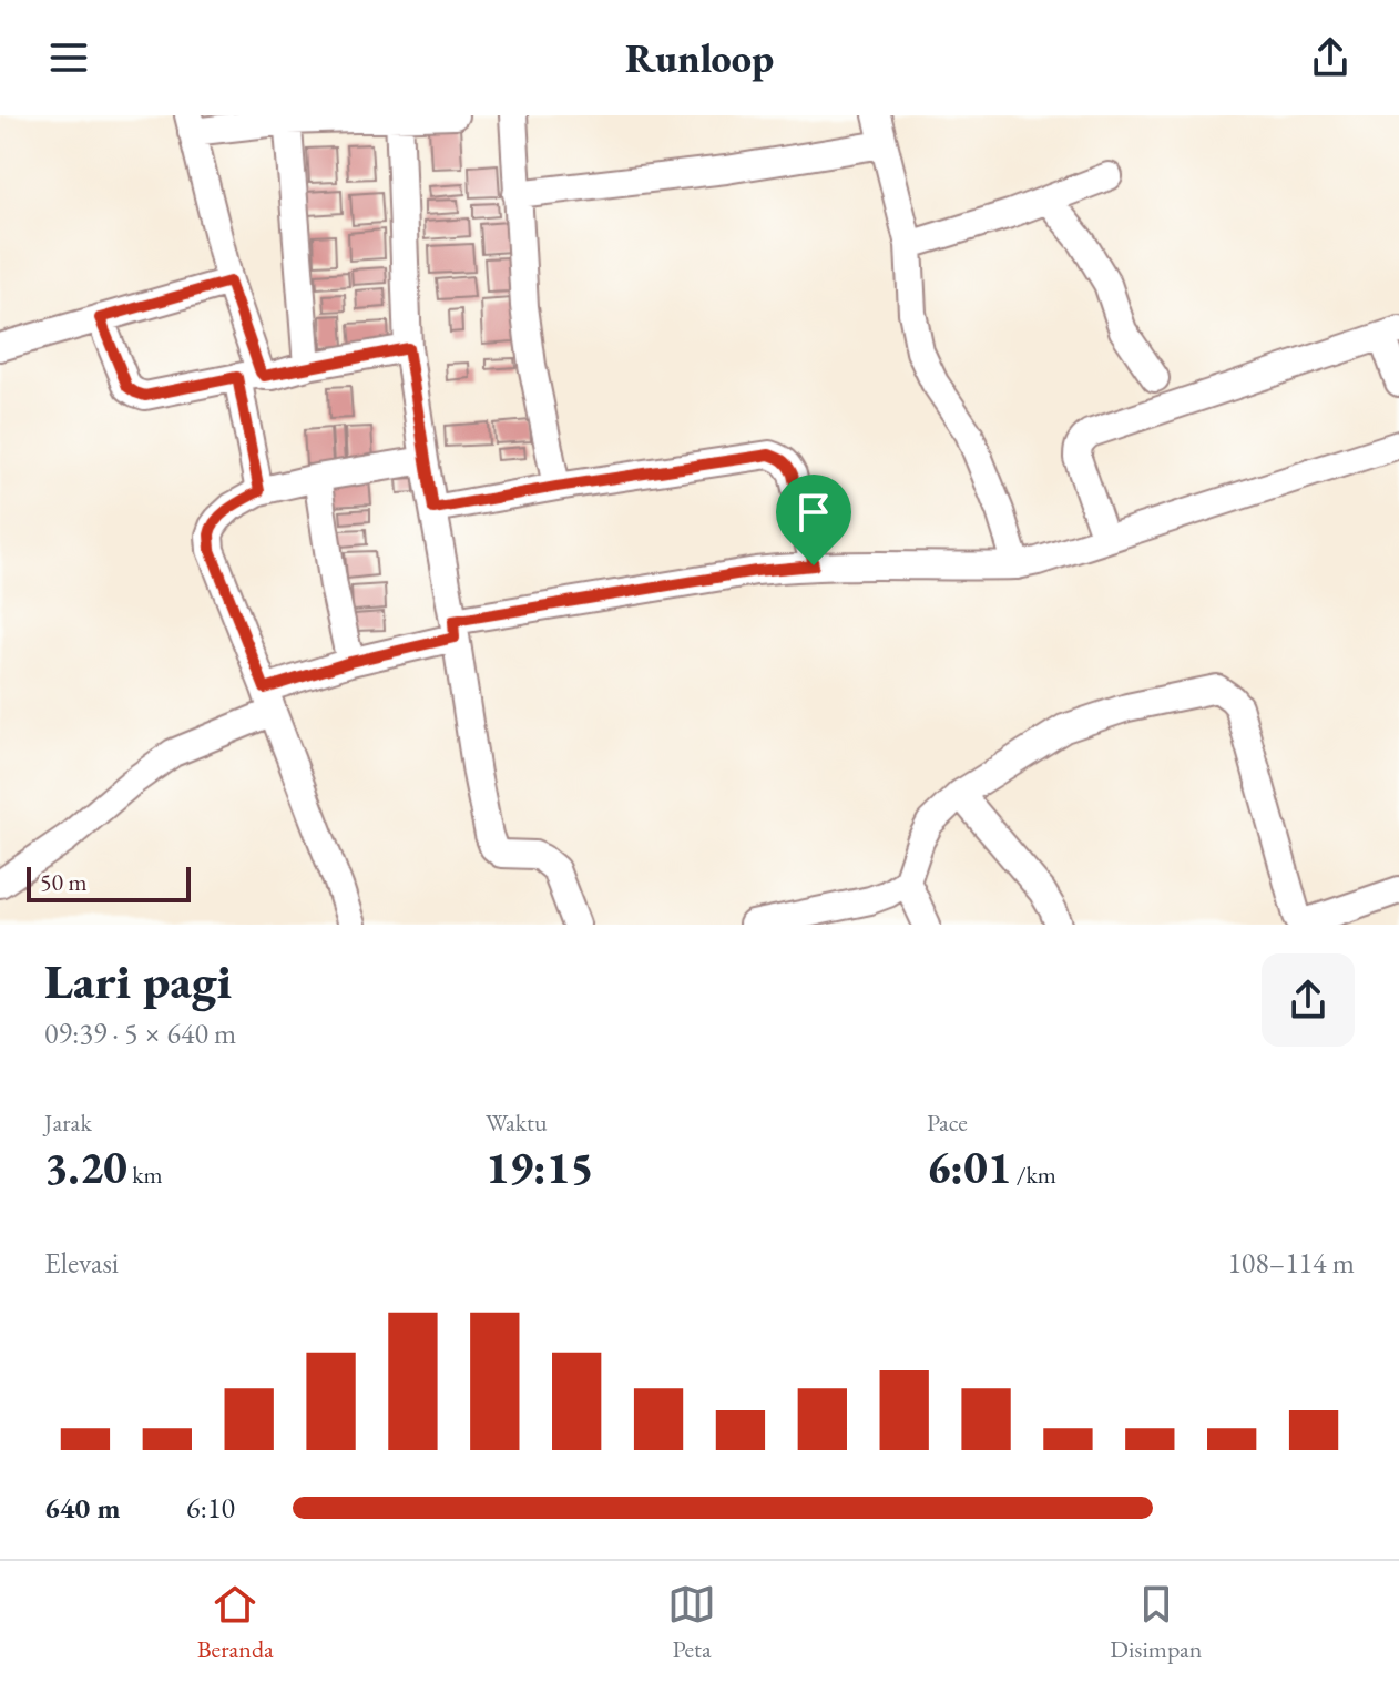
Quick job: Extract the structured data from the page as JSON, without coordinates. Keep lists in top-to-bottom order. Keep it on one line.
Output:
{"scale_bar":"50 m","page":{"header":"Runloop","scale":"50 m","heading":["Lari pagi","09:39 · 5 × 640 m"],"stats":[["Jarak","3.20 km"],["Waktu","19:15"],["Pace","6:01 /km"]],"chart":["Elevasi","108–114 m"],"list":[{"name":"640 m","note":"6:10"}],"tabs":["Beranda","Peta","Disimpan"]}}
